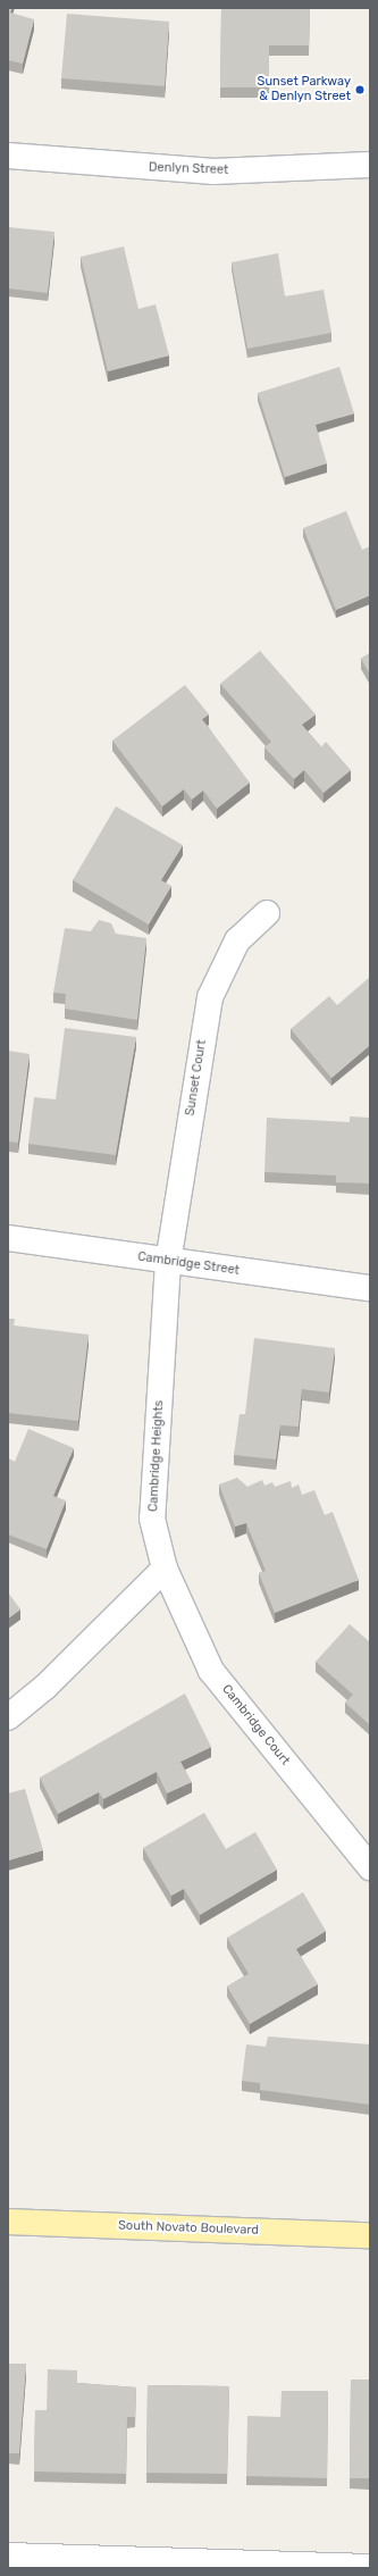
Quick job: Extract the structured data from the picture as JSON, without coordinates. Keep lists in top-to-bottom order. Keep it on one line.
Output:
{"streets":{"main road":["South Novato Boulevard"],"street":["Denlyn Street","Sunset Court","Cambridge Street","Cambridge Heights","Cambridge Court"]},"crossings":[["Sunset Court","Cambridge Street"],["Sunset Court","Cambridge Heights"],["Cambridge Street","Cambridge Heights"],["Cambridge Heights","Cambridge Court"]],"places":["Sunset Parkway & Denlyn Street"]}
